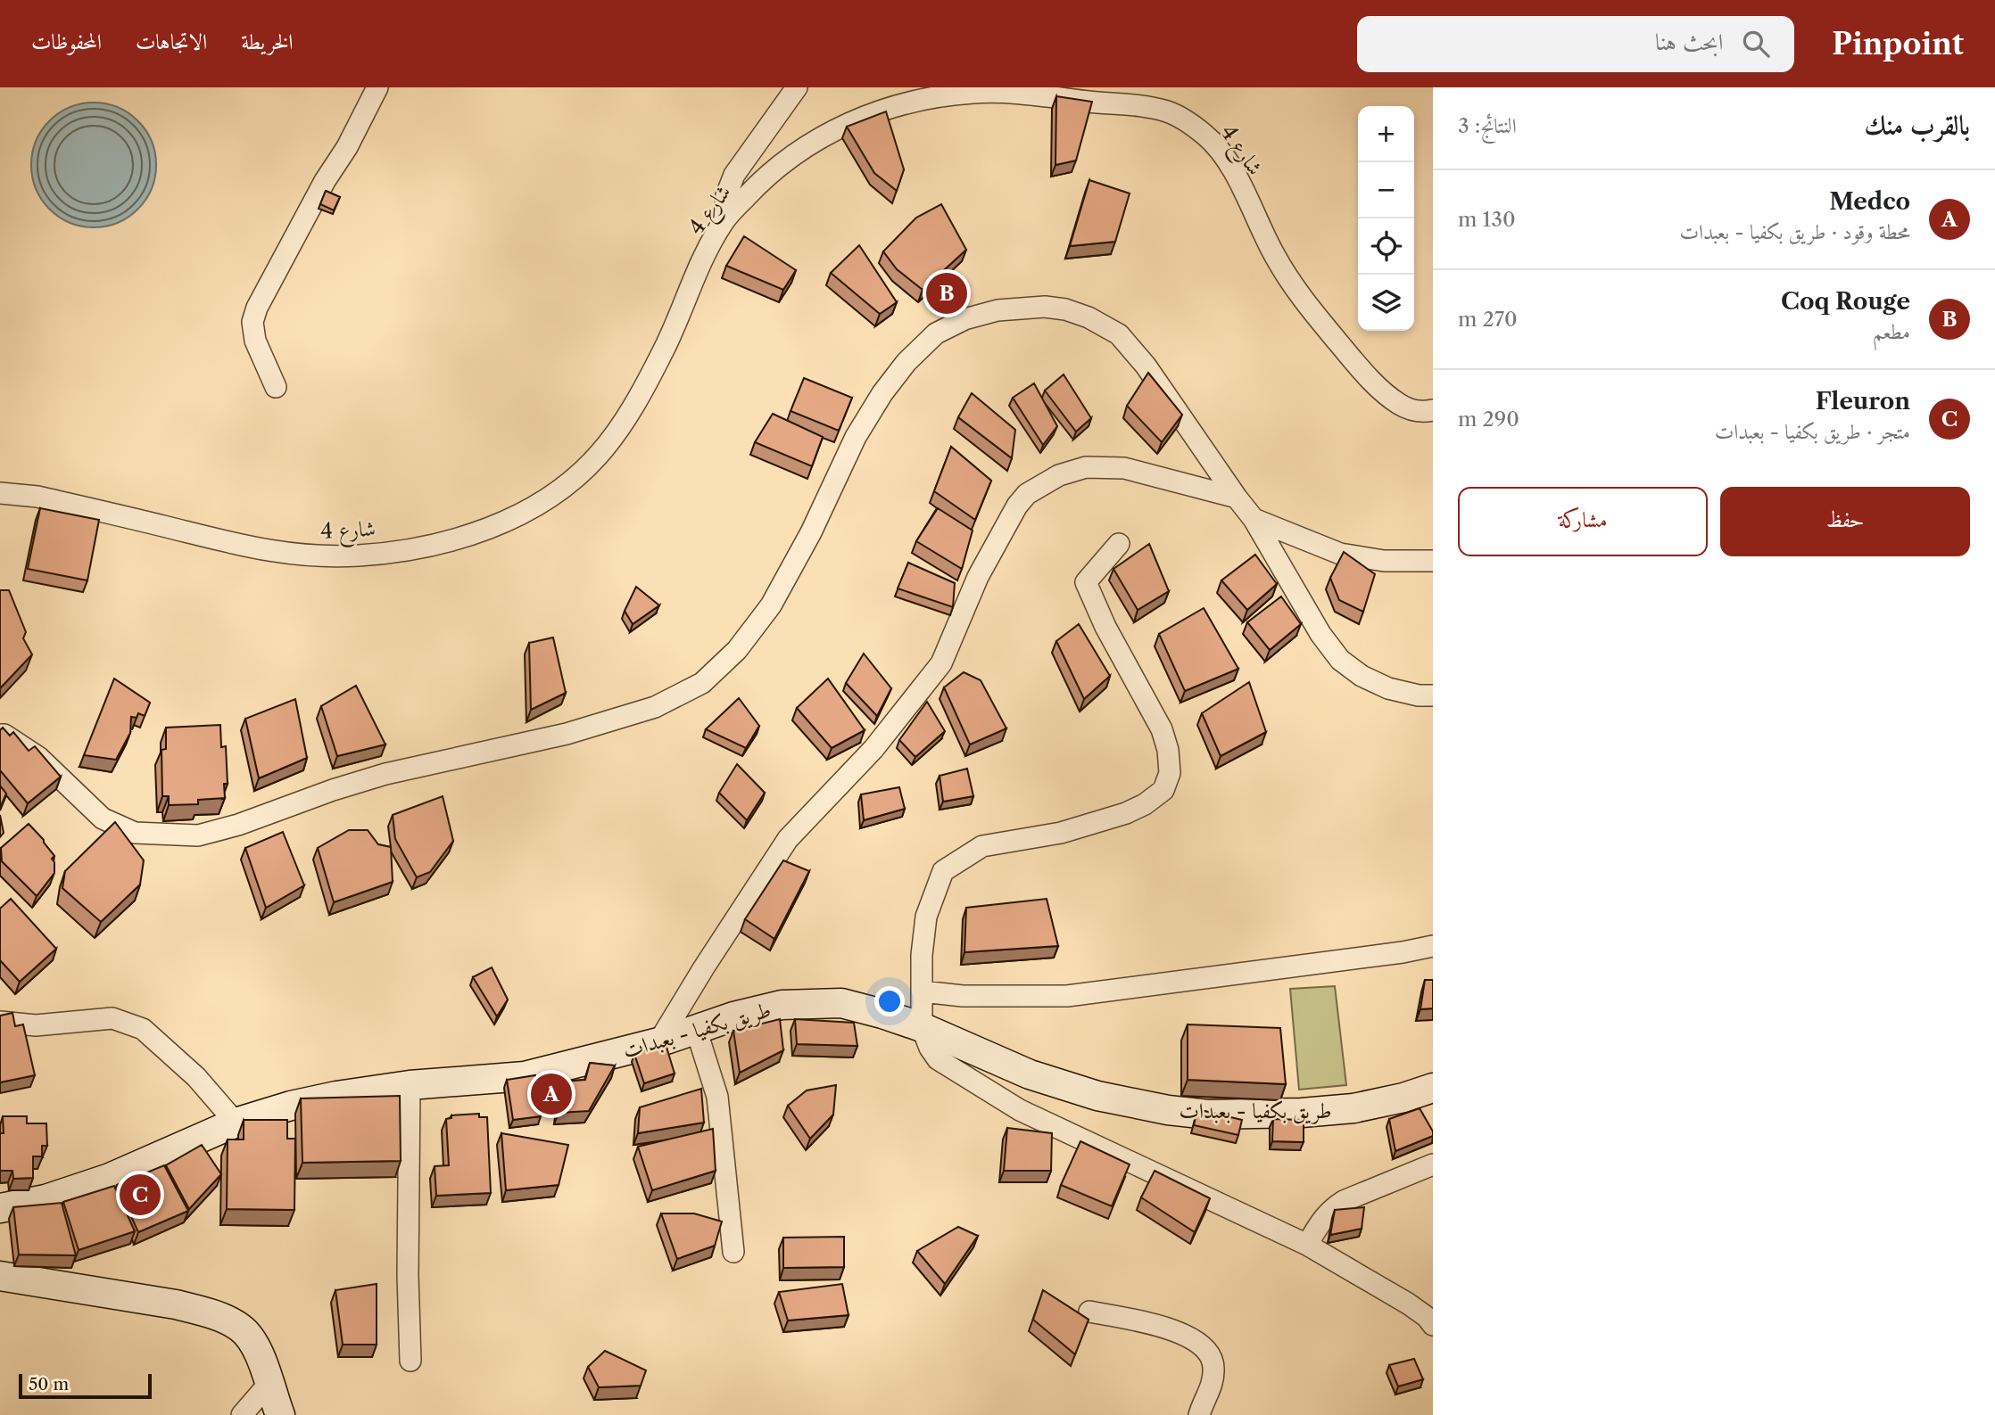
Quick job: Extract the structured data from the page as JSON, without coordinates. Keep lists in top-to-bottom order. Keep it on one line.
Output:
{"streets":{"main road":["طريق بكفيا - بعبدات"],"street":["شارع 4"]},"scale_bar":"50 m","page":{"header":"Pinpoint","search":"ابحث هنا","nav":["الخريطة","الاتجاهات","المحفوظات"],"heading":["بالقرب منك","النتائج: 3"],"map_buttons":["+","−"],"list":[{"mark":"A","name":"Medco","note":"محطة وقود · طريق بكفيا - بعبدات","value":"130 m"},{"mark":"B","name":"Coq Rouge","note":"مطعم","value":"270 m"},{"mark":"C","name":"Fleuron","note":"متجر · طريق بكفيا - بعبدات","value":"290 m"}],"pins":["B","A","C"],"buttons":["حفظ","مشاركة"],"scale":"50 m"}}
